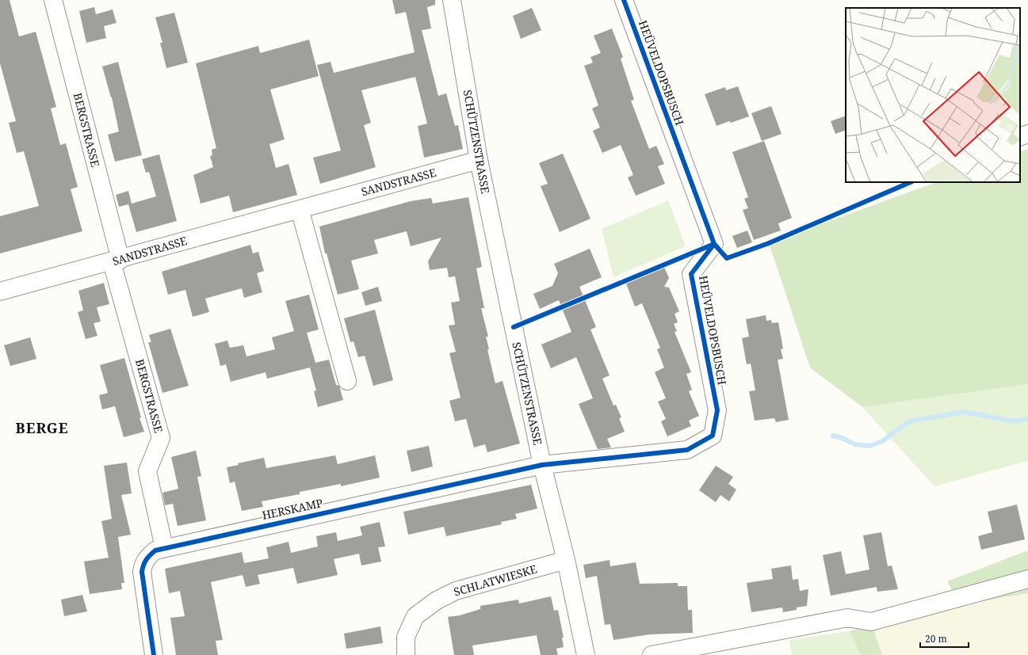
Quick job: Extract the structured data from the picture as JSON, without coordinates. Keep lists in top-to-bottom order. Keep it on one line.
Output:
{"streets":{"street":["HEÜVELDOPSBUSCH","BERGSTRASSE","SCHÜTZENSTRASSE","SANDSTRASSE","HERSKAMP","SCHLATWIESKE"]},"crossings":[["HEÜVELDOPSBUSCH","SCHÜTZENSTRASSE"],["HEÜVELDOPSBUSCH","HERSKAMP"],["BERGSTRASSE","SANDSTRASSE"],["BERGSTRASSE","HERSKAMP"],["SCHÜTZENSTRASSE","SANDSTRASSE"],["SCHÜTZENSTRASSE","HERSKAMP"],["SCHÜTZENSTRASSE","SCHLATWIESKE"]],"districts":["BERGE"],"scale_bar":"20 m"}
